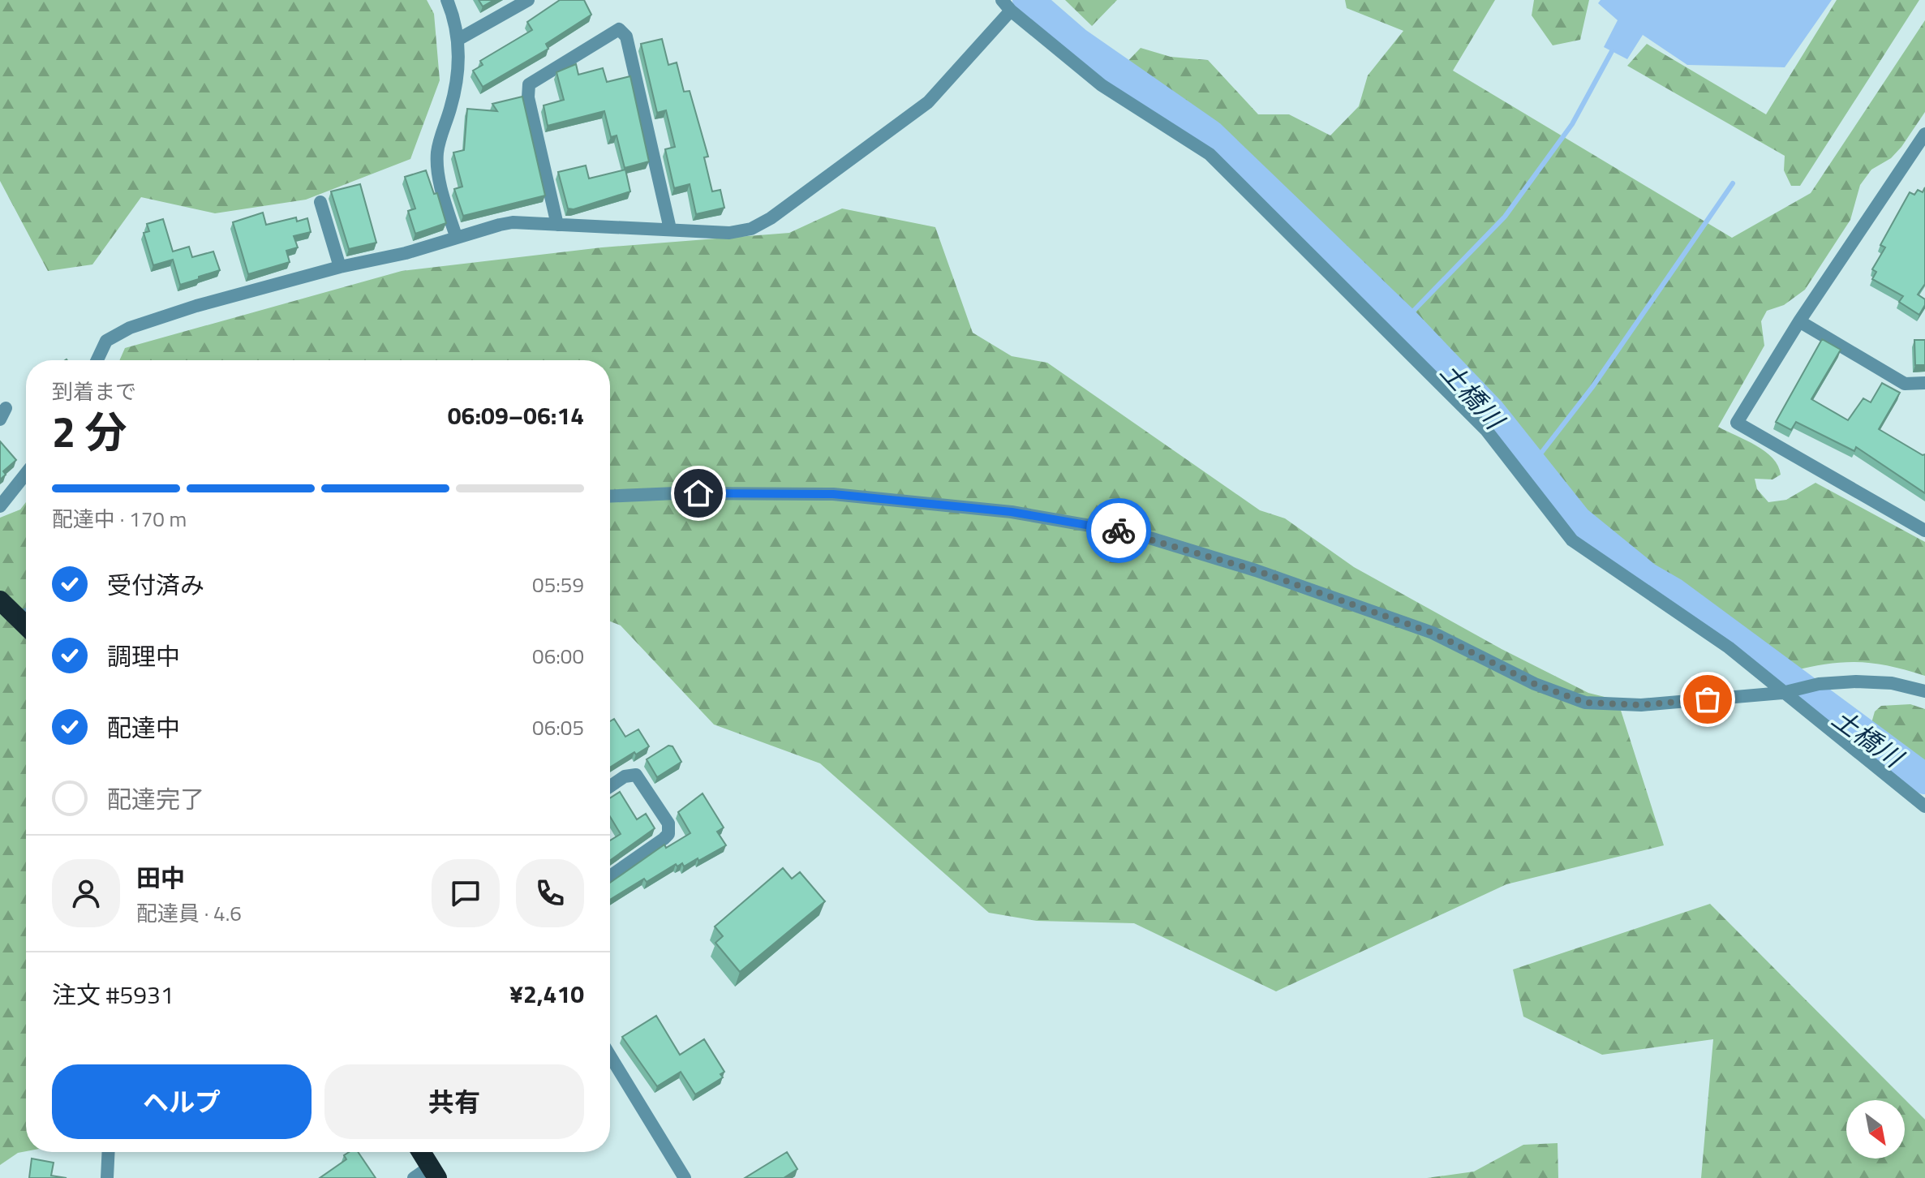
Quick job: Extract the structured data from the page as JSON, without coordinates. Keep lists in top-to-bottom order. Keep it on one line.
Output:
{"water":["土橋川"],"north":"bottom right","page":{"heading":["2 分","到着まで","06:09–06:14"],"panel":["田中","配達員 · 4.6","注文 #5931","¥2,410"],"bar":"配達中 · 170 m","list":[["受付済み","05:59"],["調理中","06:00"],["配達中","06:05"],"配達完了"],"buttons":["ヘルプ","共有"]}}
